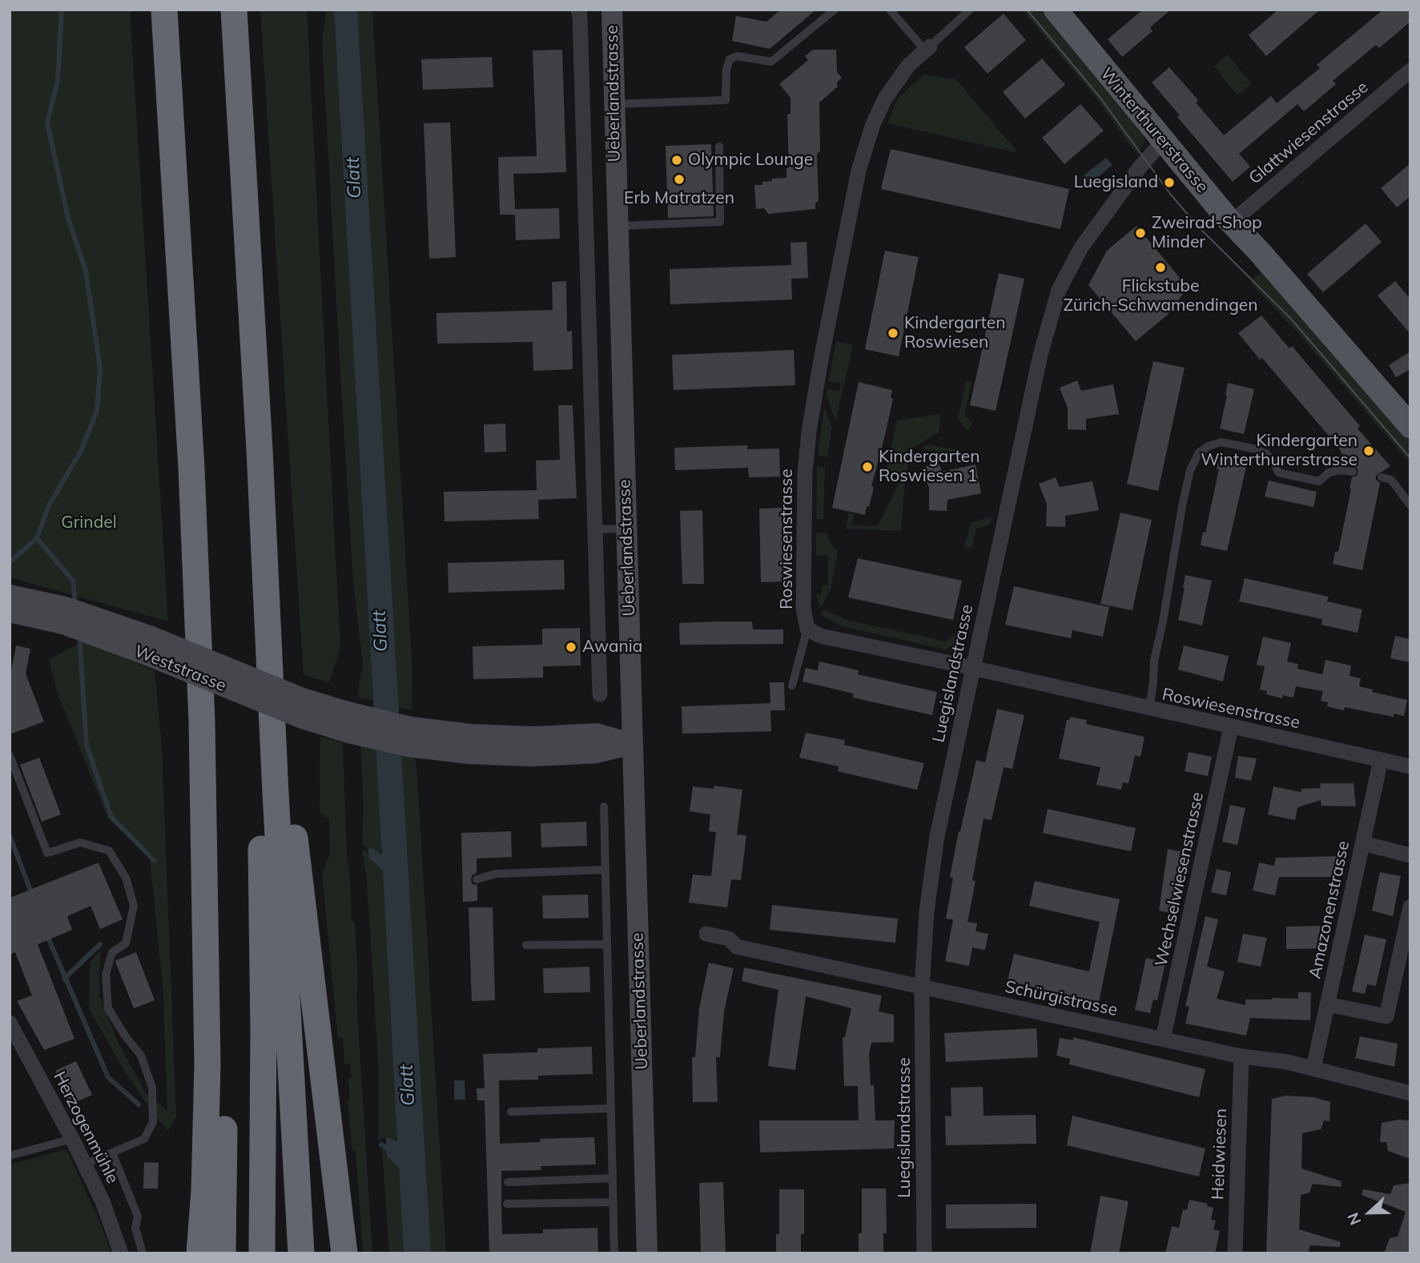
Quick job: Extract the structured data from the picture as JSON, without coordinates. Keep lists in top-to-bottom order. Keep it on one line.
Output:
{"streets":{"main road":["Ueberlandstrasse","Winterthurerstrasse","Weststrasse"],"street":["Glattwiesenstrasse","Roswiesenstrasse","Luegislandstrasse","Wechselwiesenstrasse","Amazonenstrasse","Schürgistrasse","Herzogenmühle","Heidwiesen"]},"crossings":[["Winterthurerstrasse","Glattwiesenstrasse"],["Winterthurerstrasse","Luegislandstrasse"],["Roswiesenstrasse","Luegislandstrasse"],["Roswiesenstrasse","Wechselwiesenstrasse"],["Roswiesenstrasse","Amazonenstrasse"],["Luegislandstrasse","Schürgistrasse"],["Wechselwiesenstrasse","Schürgistrasse"],["Amazonenstrasse","Schürgistrasse"],["Schürgistrasse","Heidwiesen"]],"water":["Glatt"],"parks":["Grindel"],"places":["Olympic Lounge","Erb Matratzen","Luegisland","Zweirad-Shop Minder","Flickstube Zürich-Schwamendingen","Kindergarten Roswiesen","Kindergarten Winterthurerstrasse","Kindergarten Roswiesen 1","Awania"],"north":"left"}
